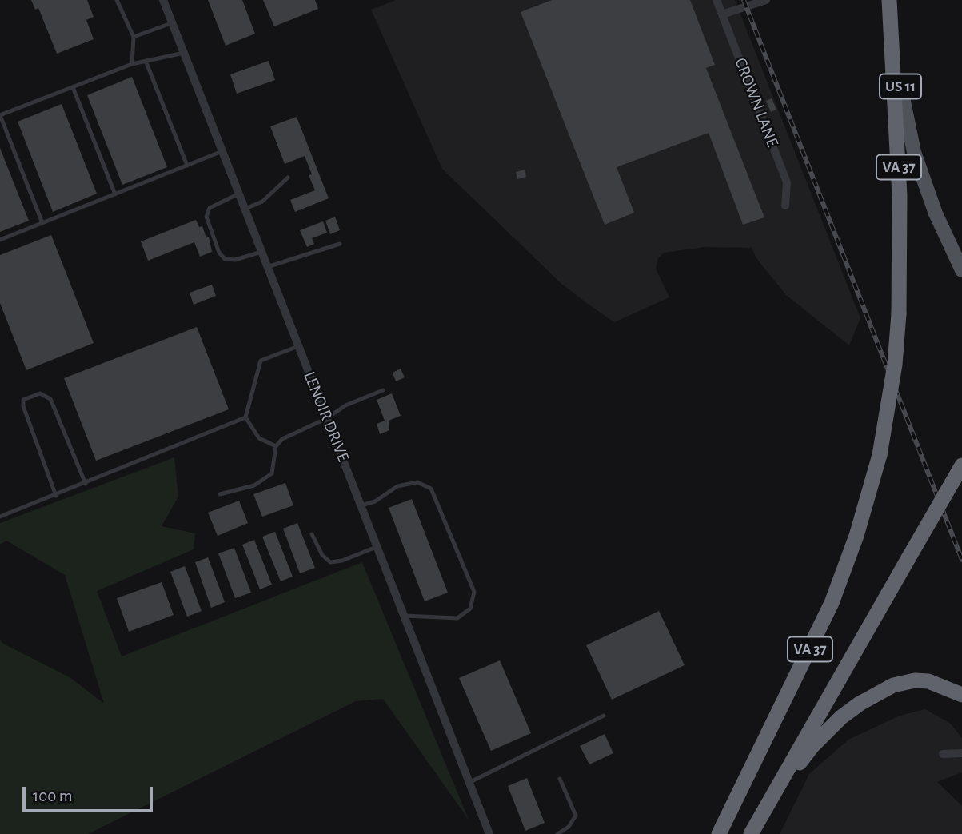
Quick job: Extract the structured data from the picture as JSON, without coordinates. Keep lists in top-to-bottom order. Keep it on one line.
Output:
{"streets":{"highway":["US 11","VA 37"],"street":["CROWN LANE","LENOIR DRIVE"]},"crossings":[["US 11","VA 37"]],"scale_bar":"100 m"}
